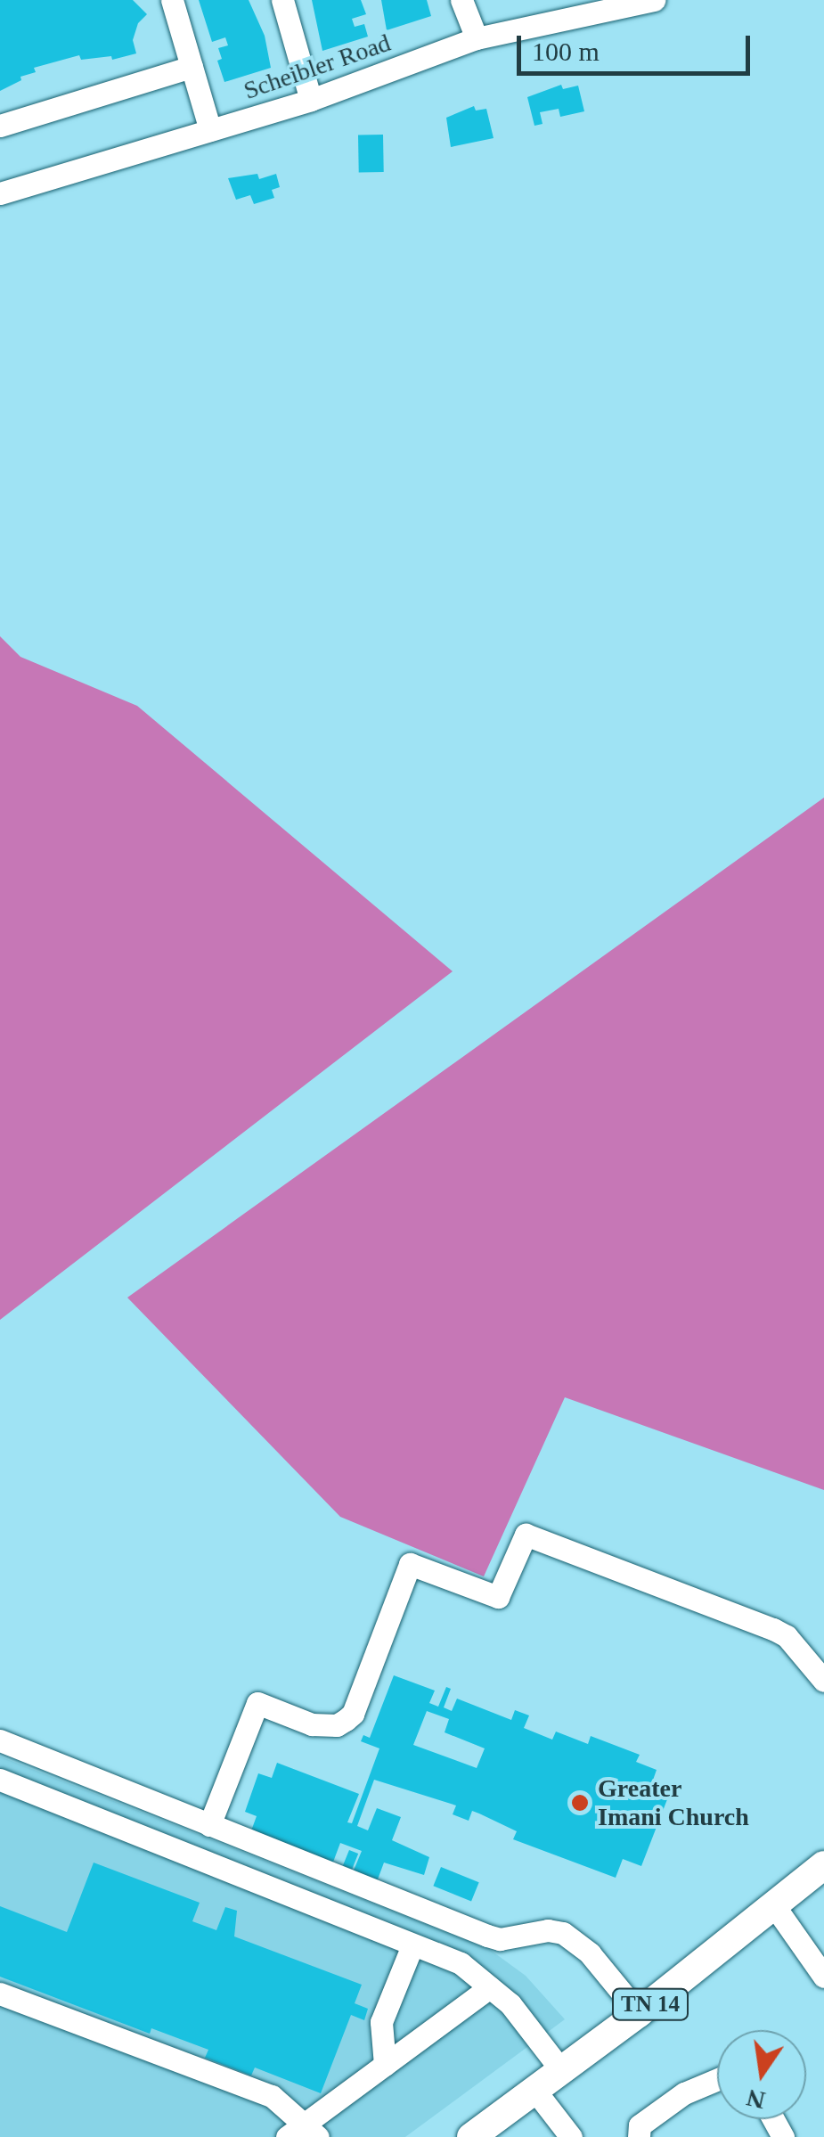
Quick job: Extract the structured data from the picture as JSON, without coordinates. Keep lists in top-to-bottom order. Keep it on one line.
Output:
{"streets":{"main road":["TN 14"],"street":["Scheibler Road"]},"places":["Greater Imani Church"],"scale_bar":"100 m","north":"bottom"}
